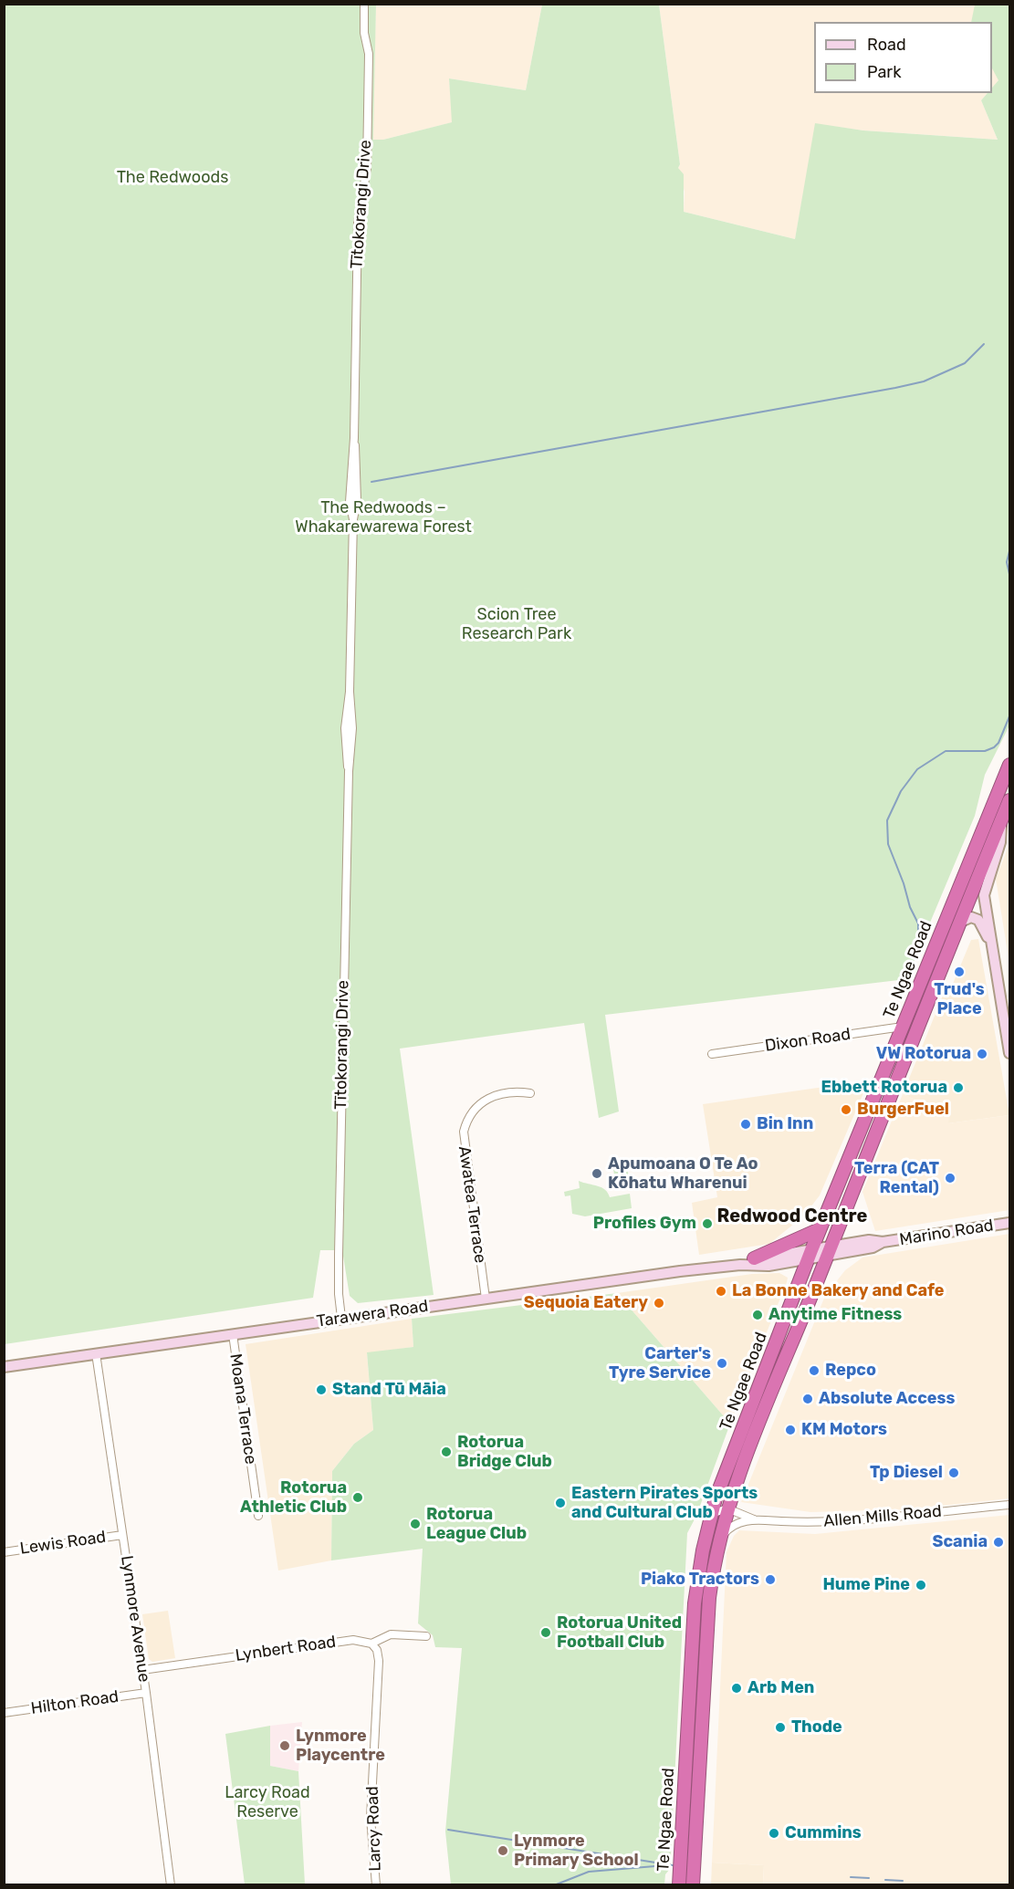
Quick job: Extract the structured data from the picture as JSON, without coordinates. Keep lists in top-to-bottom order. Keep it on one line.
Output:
{"streets":{"highway":["Te Ngae Road"],"main road":["Marino Road","Tarawera Road"],"street":["Tītokorangi Drive","Dixon Road","Awatea Terrace","Moana Terrace","Allen Mills Road","Lewis Road","Lynmore Avenue","Lynbert Road","Hilton Road","Larcy Road"]},"crossings":[["Tītokorangi Drive","Tarawera Road"],["Te Ngae Road","Dixon Road"],["Te Ngae Road","Marino Road"],["Te Ngae Road","Tarawera Road"],["Te Ngae Road","Allen Mills Road"],["Awatea Terrace","Tarawera Road"],["Marino Road","Tarawera Road"],["Tarawera Road","Moana Terrace"],["Tarawera Road","Lynmore Avenue"],["Lewis Road","Lynmore Avenue"],["Lynmore Avenue","Lynbert Road"],["Lynmore Avenue","Hilton Road"],["Lynbert Road","Larcy Road"]],"districts":["Redwood Centre"],"parks":["The Redwoods","The Redwoods – Whakarewarewa Forest","Scion Tree Research Park","Larcy Road Reserve"],"places":["Trud's Place","VW Rotorua","Ebbett Rotorua","BurgerFuel","Bin Inn","Apumoana O Te Ao Kōhatu Wharenui","Terra (CAT Rental)","Profiles Gym","La Bonne Bakery and Cafe","Sequoia Eatery","Anytime Fitness","Carter's Tyre Service","Repco","Stand Tū Māia","Absolute Access","KM Motors","Rotorua Bridge Club","Tp Diesel","Rotorua Athletic Club","Eastern Pirates Sports and Cultural Club","Rotorua League Club","Scania","Piako Tractors","Hume Pine","Rotorua United Football Club","Arb Men","Thode","Lynmore Playcentre","Cummins","Lynmore Primary School"],"legend":["Road","Park"]}
